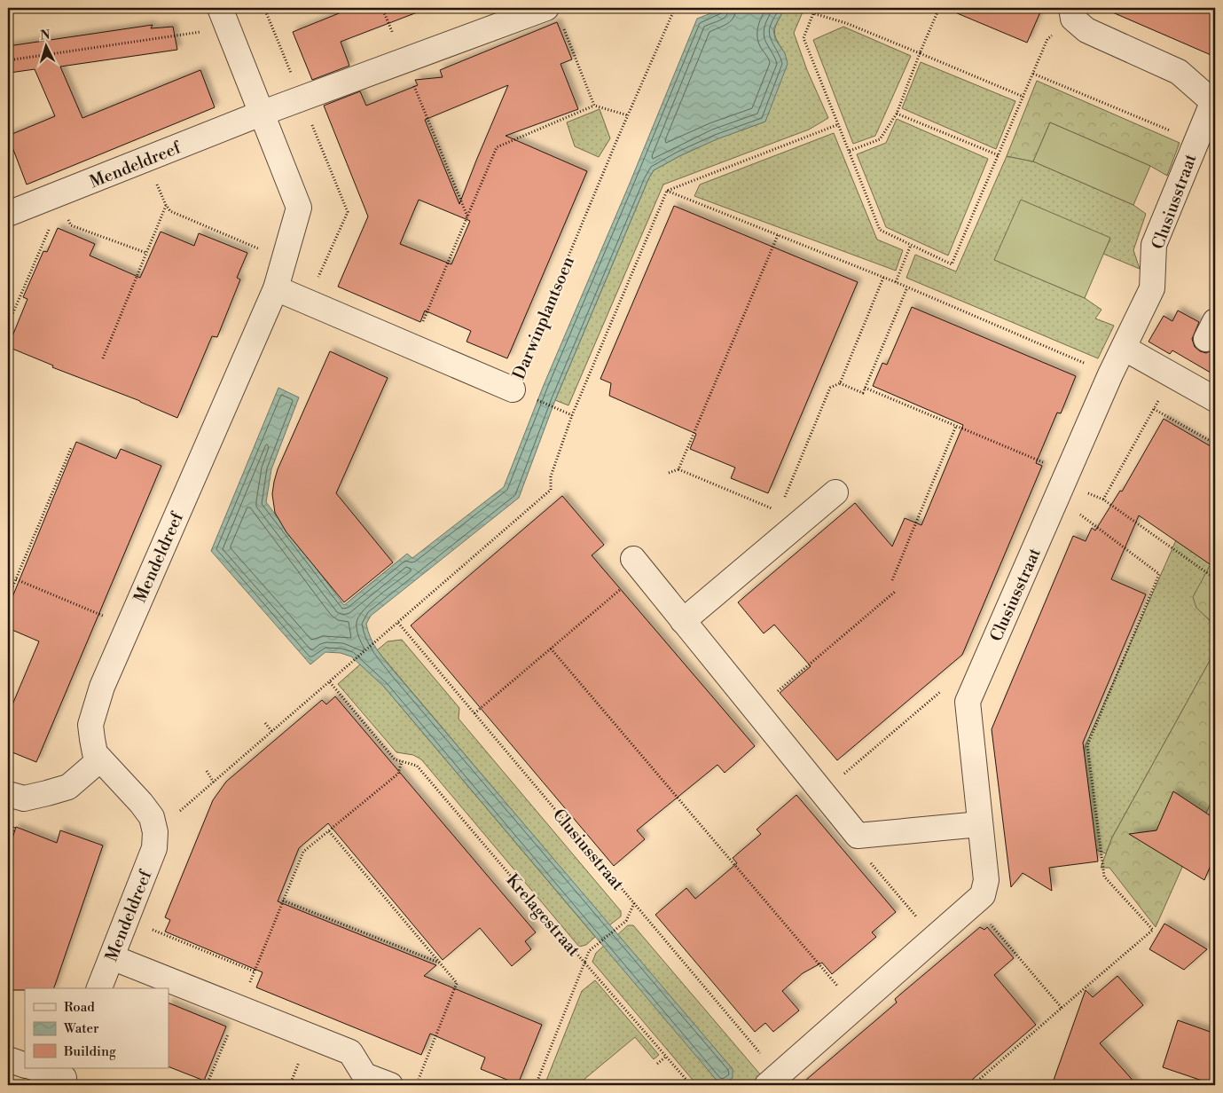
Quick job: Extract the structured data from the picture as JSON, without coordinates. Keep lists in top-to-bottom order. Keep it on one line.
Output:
{"streets":{"street":["Mendeldreef","Clusiusstraat","Darwinplantsoen"],"path":["Krelagestraat"]},"crossings":[["Mendeldreef","Darwinplantsoen"]],"legend":["Road","Water","Building"],"north":"top"}
